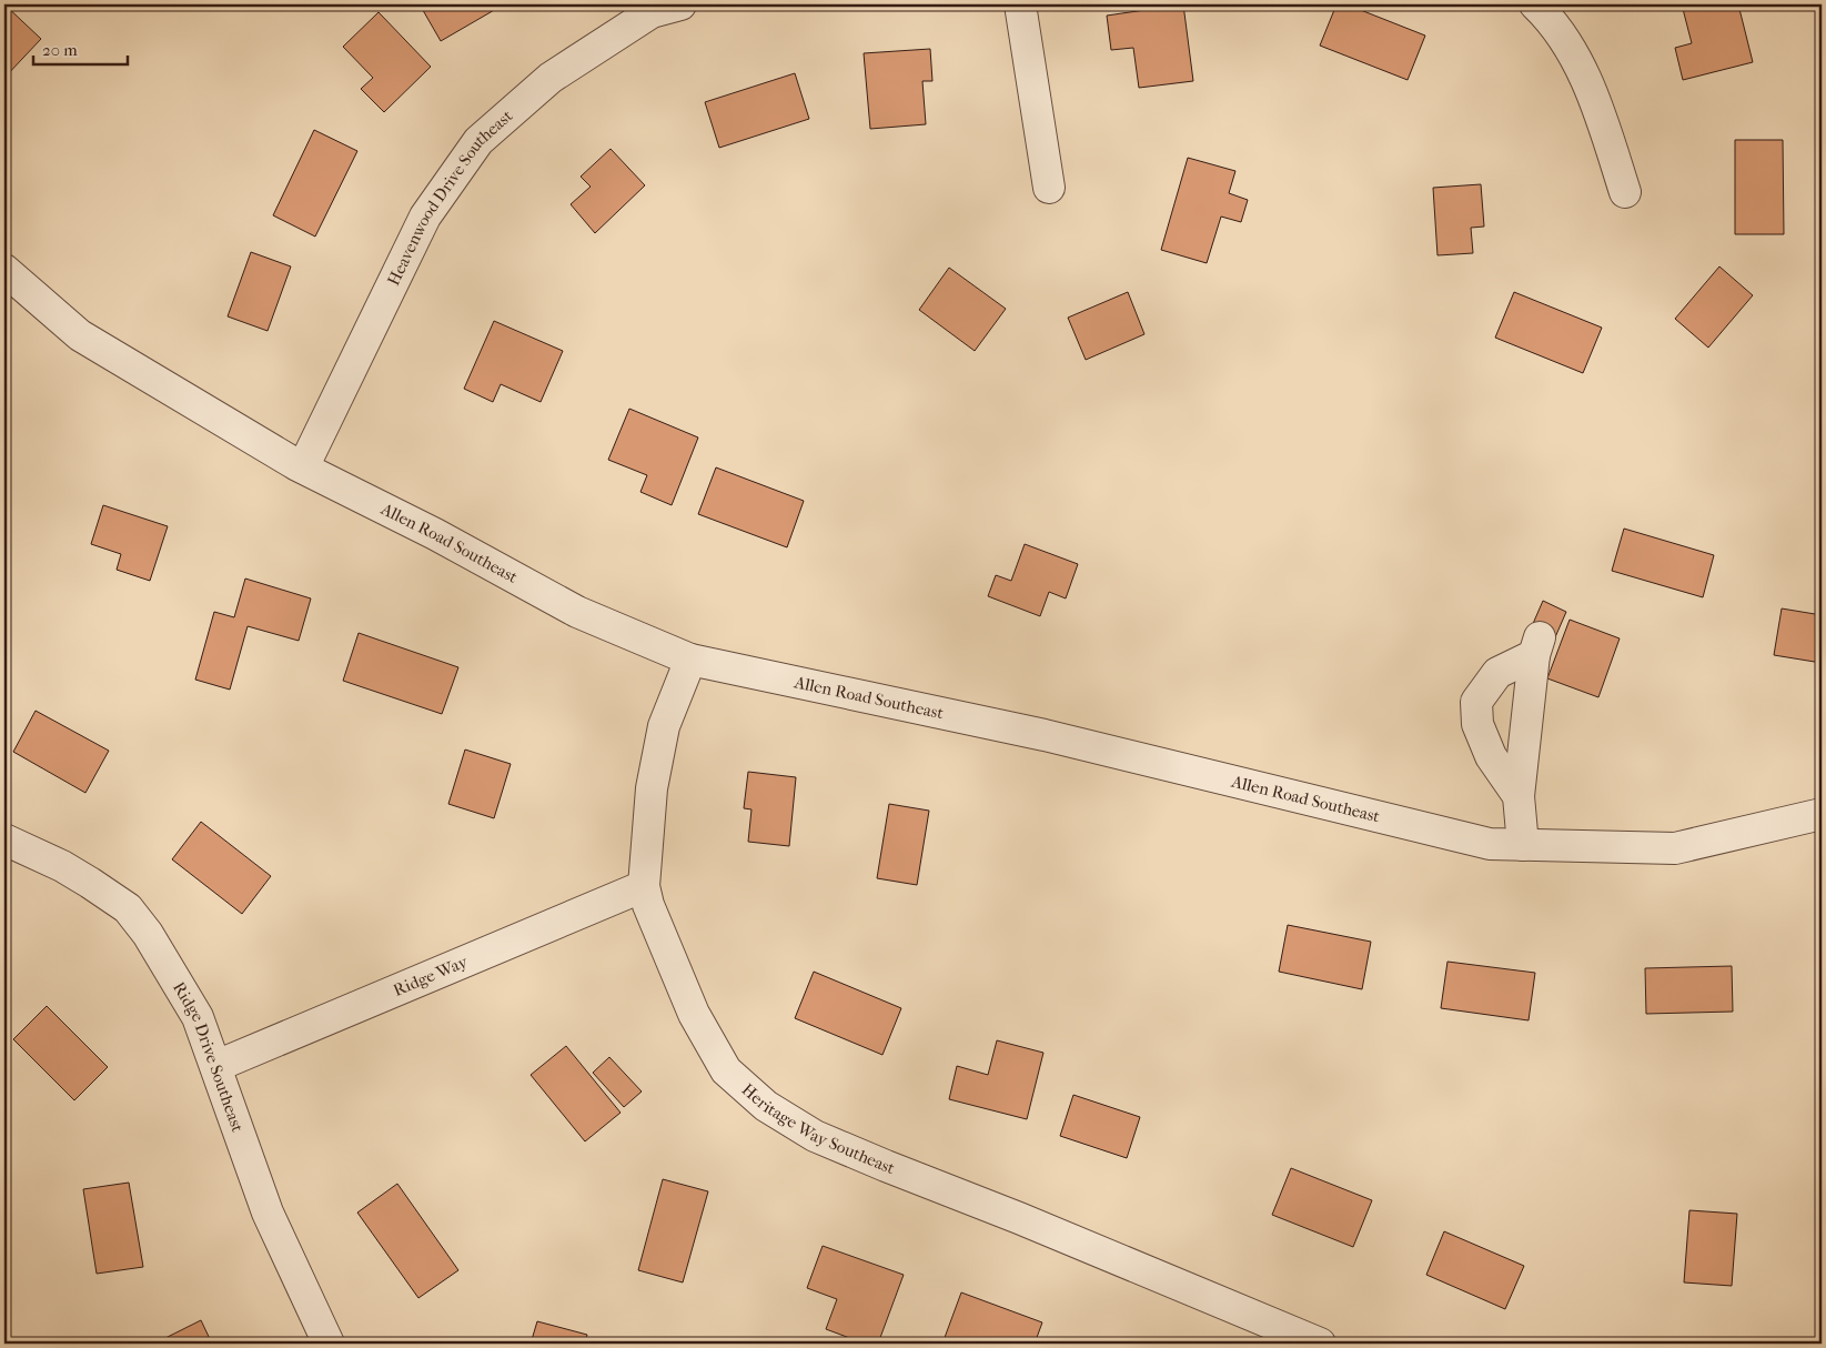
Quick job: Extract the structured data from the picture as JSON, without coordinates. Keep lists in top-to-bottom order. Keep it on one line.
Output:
{"streets":{"street":["Heavenwood Drive Southeast","Allen Road Southeast","Ridge Way","Ridge Drive Southeast","Heritage Way Southeast"]},"crossings":[["Heavenwood Drive Southeast","Allen Road Southeast"],["Allen Road Southeast","Heritage Way Southeast"],["Ridge Way","Ridge Drive Southeast"],["Ridge Way","Heritage Way Southeast"]],"scale_bar":"20 m"}
